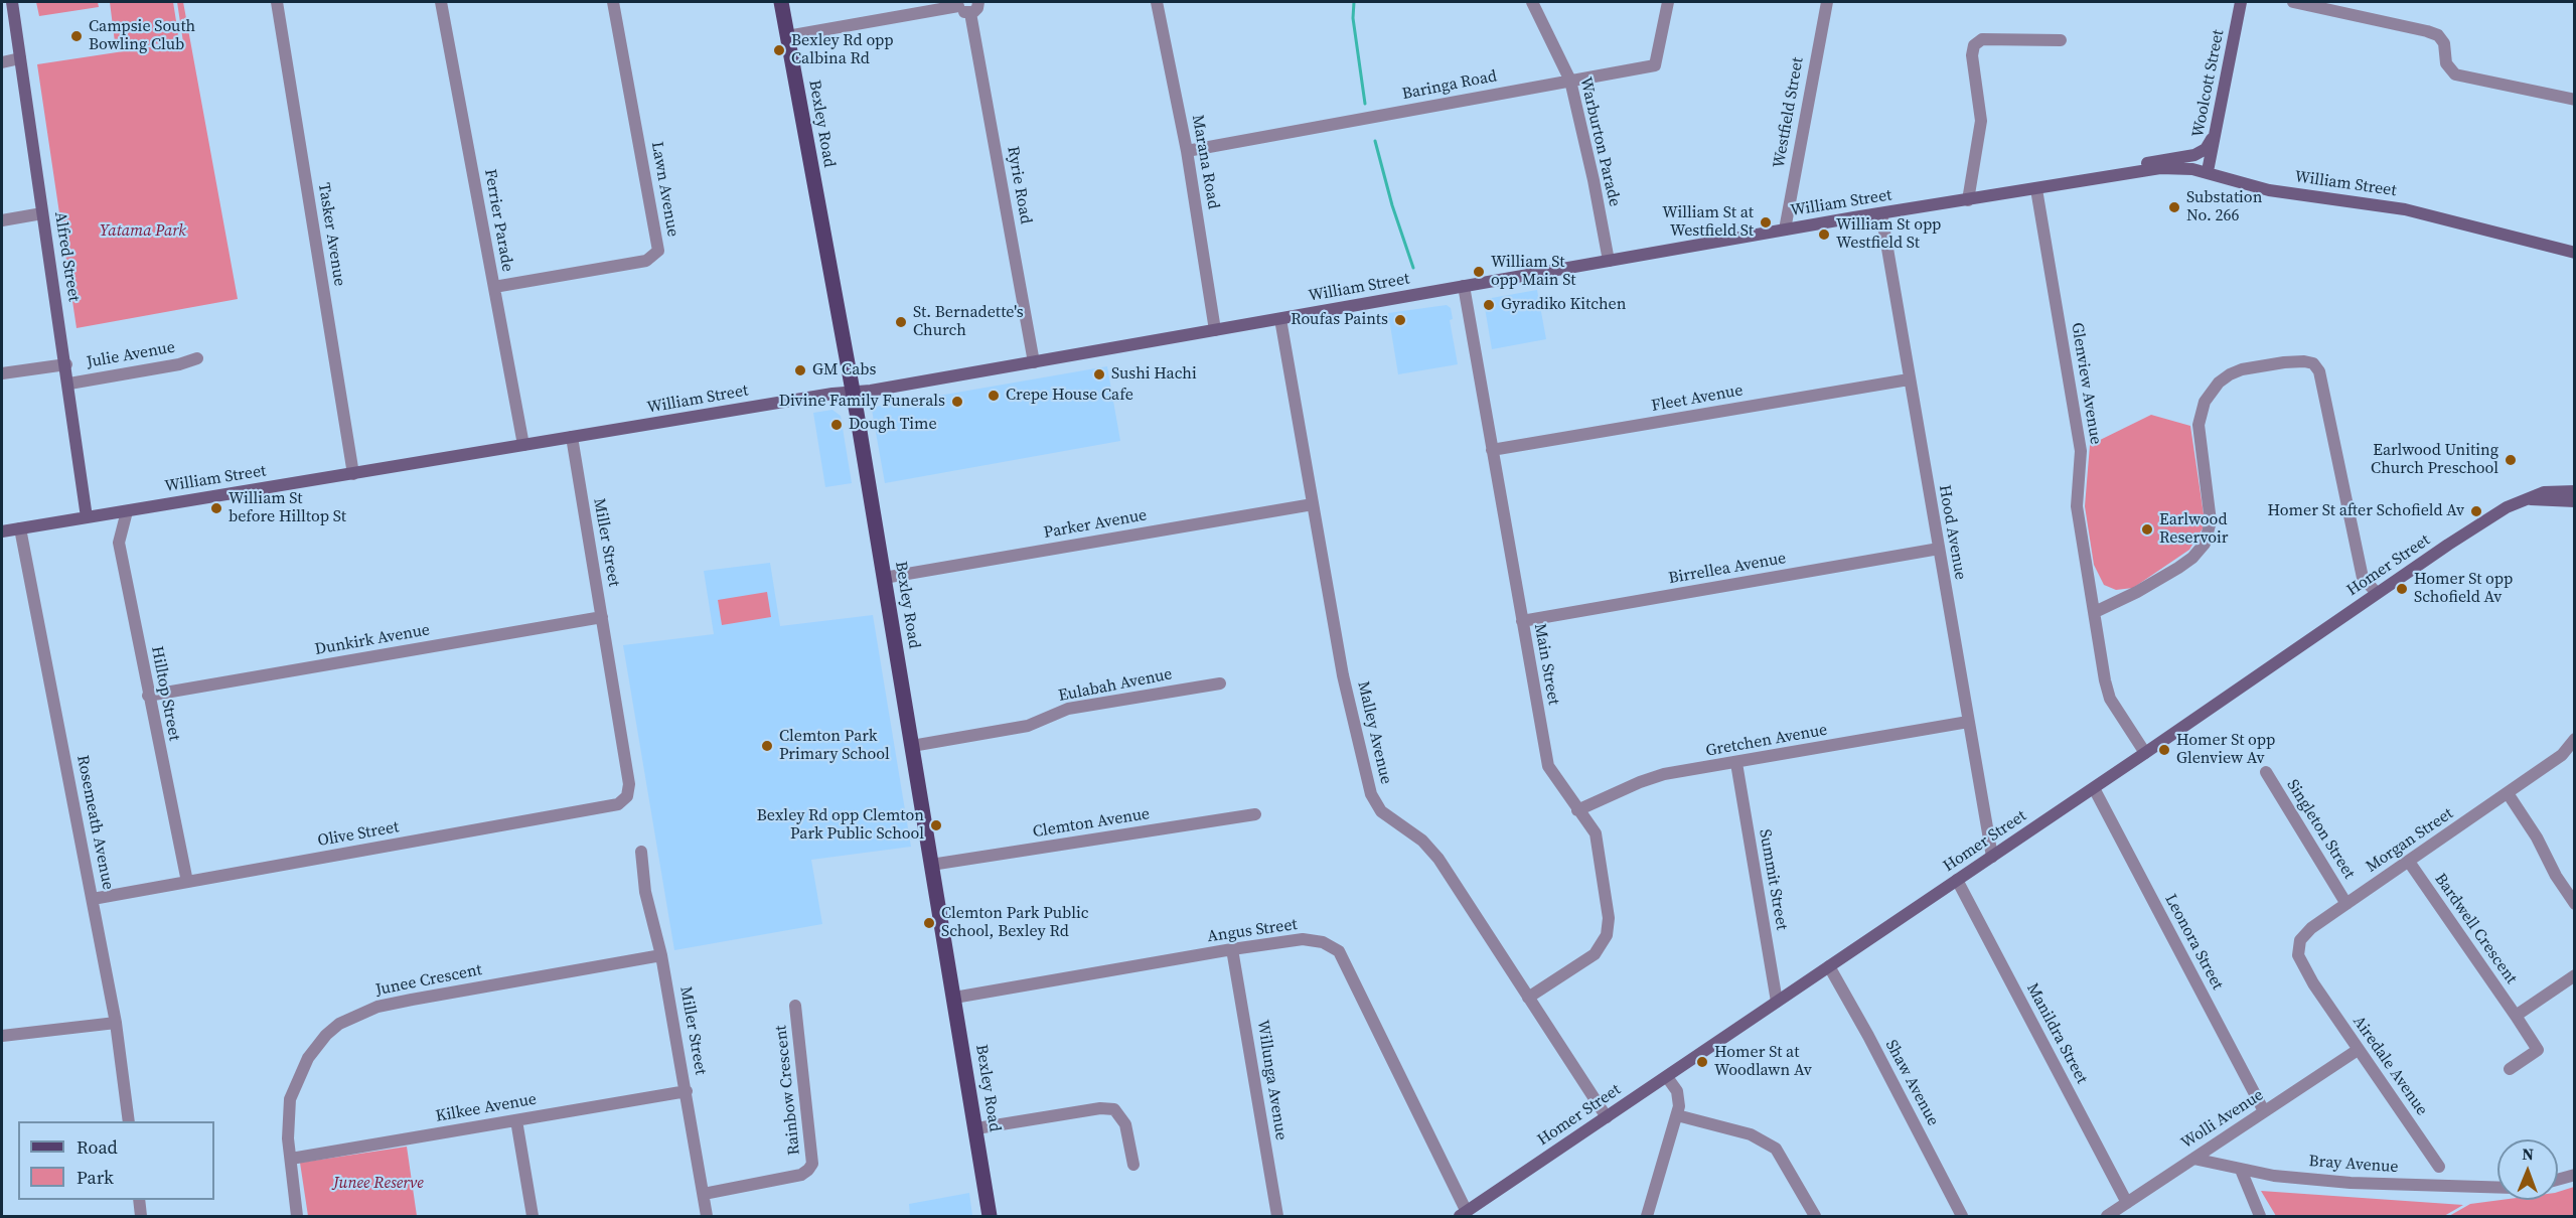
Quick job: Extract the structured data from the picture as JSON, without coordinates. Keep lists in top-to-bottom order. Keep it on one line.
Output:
{"streets":{"main road":["Woolcott Street","Bexley Road","William Street","Alfred Street","Homer Street"],"street":["Baringa Road","Westfield Street","Warburton Parade","Marana Road","Ryrie Road","Lawn Avenue","Ferrier Parade","Tasker Avenue","Julie Avenue","Glenview Avenue","Fleet Avenue","Parker Avenue","Hood Avenue","Miller Street","Birrellea Avenue","Dunkirk Avenue","Main Street","Eulabah Avenue","Hilltop Street","Malley Avenue","Gretchen Avenue","Rosemeath Avenue","Clemton Avenue","Singleton Street","Olive Street","Morgan Street","Summit Street","Bardwell Crescent","Angus Street","Leonora Street","Junee Crescent","Manildra Street","Airedale Avenue","Willunga Avenue","Shaw Avenue","Rainbow Crescent","Kilkee Avenue","Wolli Avenue","Bray Avenue"]},"crossings":[["Woolcott Street","William Street"],["Baringa Road","Warburton Parade"],["Baringa Road","Marana Road"],["Westfield Street","William Street"],["Bexley Road","William Street"],["Bexley Road","Parker Avenue"],["Bexley Road","Eulabah Avenue"],["Bexley Road","Clemton Avenue"],["Bexley Road","Angus Street"],["Warburton Parade","William Street"],["Marana Road","William Street"],["William Street","Ryrie Road"],["William Street","Ferrier Parade"],["William Street","Tasker Avenue"],["William Street","Alfred Street"],["William Street","Glenview Avenue"],["William Street","Hood Avenue"],["William Street","Miller Street"],["William Street","Main Street"],["William Street","Hilltop Street"],["William Street","Malley Avenue"],["William Street","Rosemeath Avenue"],["Lawn Avenue","Ferrier Parade"],["Alfred Street","Julie Avenue"],["Glenview Avenue","Homer Street"],["Fleet Avenue","Hood Avenue"],["Fleet Avenue","Main Street"],["Parker Avenue","Malley Avenue"],["Hood Avenue","Homer Street"],["Hood Avenue","Birrellea Avenue"],["Hood Avenue","Gretchen Avenue"],["Miller Street","Dunkirk Avenue"],["Miller Street","Olive Street"],["Miller Street","Junee Crescent"],["Miller Street","Rainbow Crescent"],["Miller Street","Kilkee Avenue"],["Homer Street","Malley Avenue"],["Homer Street","Summit Street"],["Homer Street","Angus Street"],["Homer Street","Leonora Street"],["Homer Street","Manildra Street"],["Homer Street","Shaw Avenue"],["Birrellea Avenue","Main Street"],["Dunkirk Avenue","Hilltop Street"],["Main Street","Malley Avenue"],["Main Street","Gretchen Avenue"],["Hilltop Street","Olive Street"],["Gretchen Avenue","Summit Street"],["Rosemeath Avenue","Olive Street"],["Singleton Street","Morgan Street"],["Morgan Street","Bardwell Crescent"],["Morgan Street","Airedale Avenue"],["Angus Street","Willunga Avenue"],["Leonora Street","Wolli Avenue"],["Junee Crescent","Kilkee Avenue"],["Manildra Street","Wolli Avenue"],["Airedale Avenue","Wolli Avenue"],["Wolli Avenue","Bray Avenue"]],"parks":["Yatama Park","Junee Reserve"],"places":["Campsie South Bowling Club","Bexley Rd opp Calbina Rd","Substation No. 266","William St at Westfield St","William St opp Westfield St","William St opp Main St","Gyradiko Kitchen","Roufas Paints","St. Bernadette's Church","GM Cabs","Sushi Hachi","Crepe House Cafe","Divine Family Funerals","Dough Time","Earlwood Uniting Church Preschool","William St before Hilltop St","Homer St after Schofield Av","Earlwood Reservoir","Homer St opp Schofield Av","Clemton Park Primary School","Homer St opp Glenview Av","Bexley Rd opp Clemton Park Public School","Clemton Park Public School, Bexley Rd","Homer St at Woodlawn Av"],"legend":["Road","Park"],"north":"top"}
